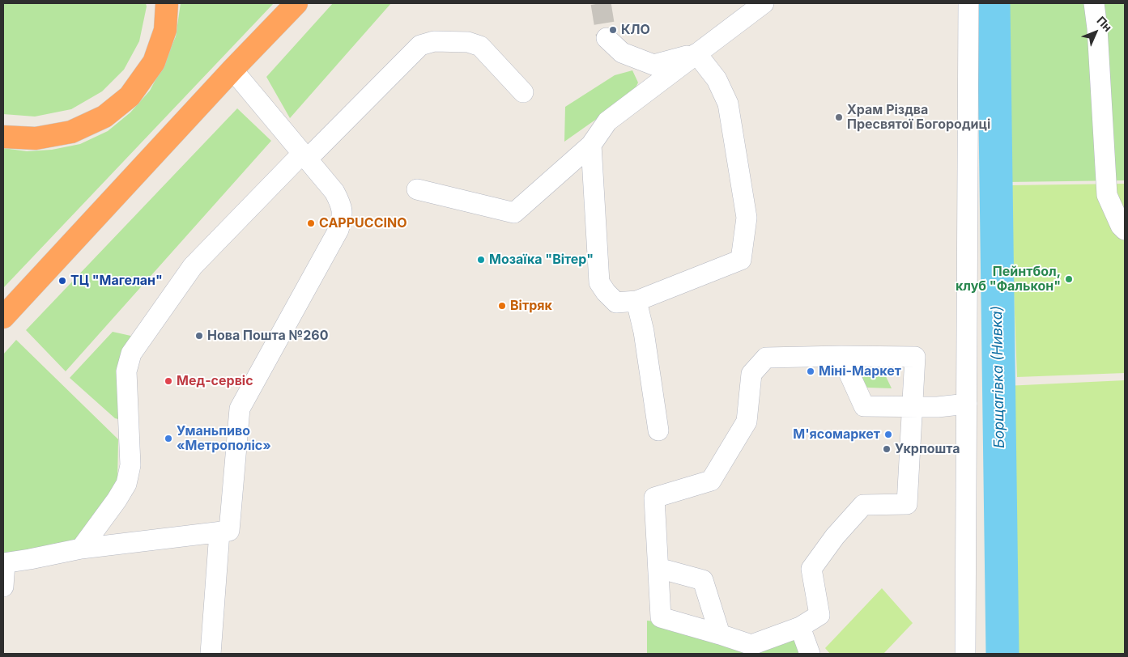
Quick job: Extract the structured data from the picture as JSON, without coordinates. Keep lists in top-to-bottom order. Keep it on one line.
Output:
{"water":["Борщагівка (Нивка)"],"places":["КЛО","Храм Різдва Пресвятої Богородиці","CAPPUCCINO","Мозаїка \"Вітер\"","Пейнтбол, клуб \"Фалькон\"","ТЦ \"Магелан\"","Вітряк","Нова Пошта №260","Міні-Маркет","Мед-сервіс","М'ясомаркет","Уманьпиво «Метрополіс»","Укрпошта"],"north":"top right"}
